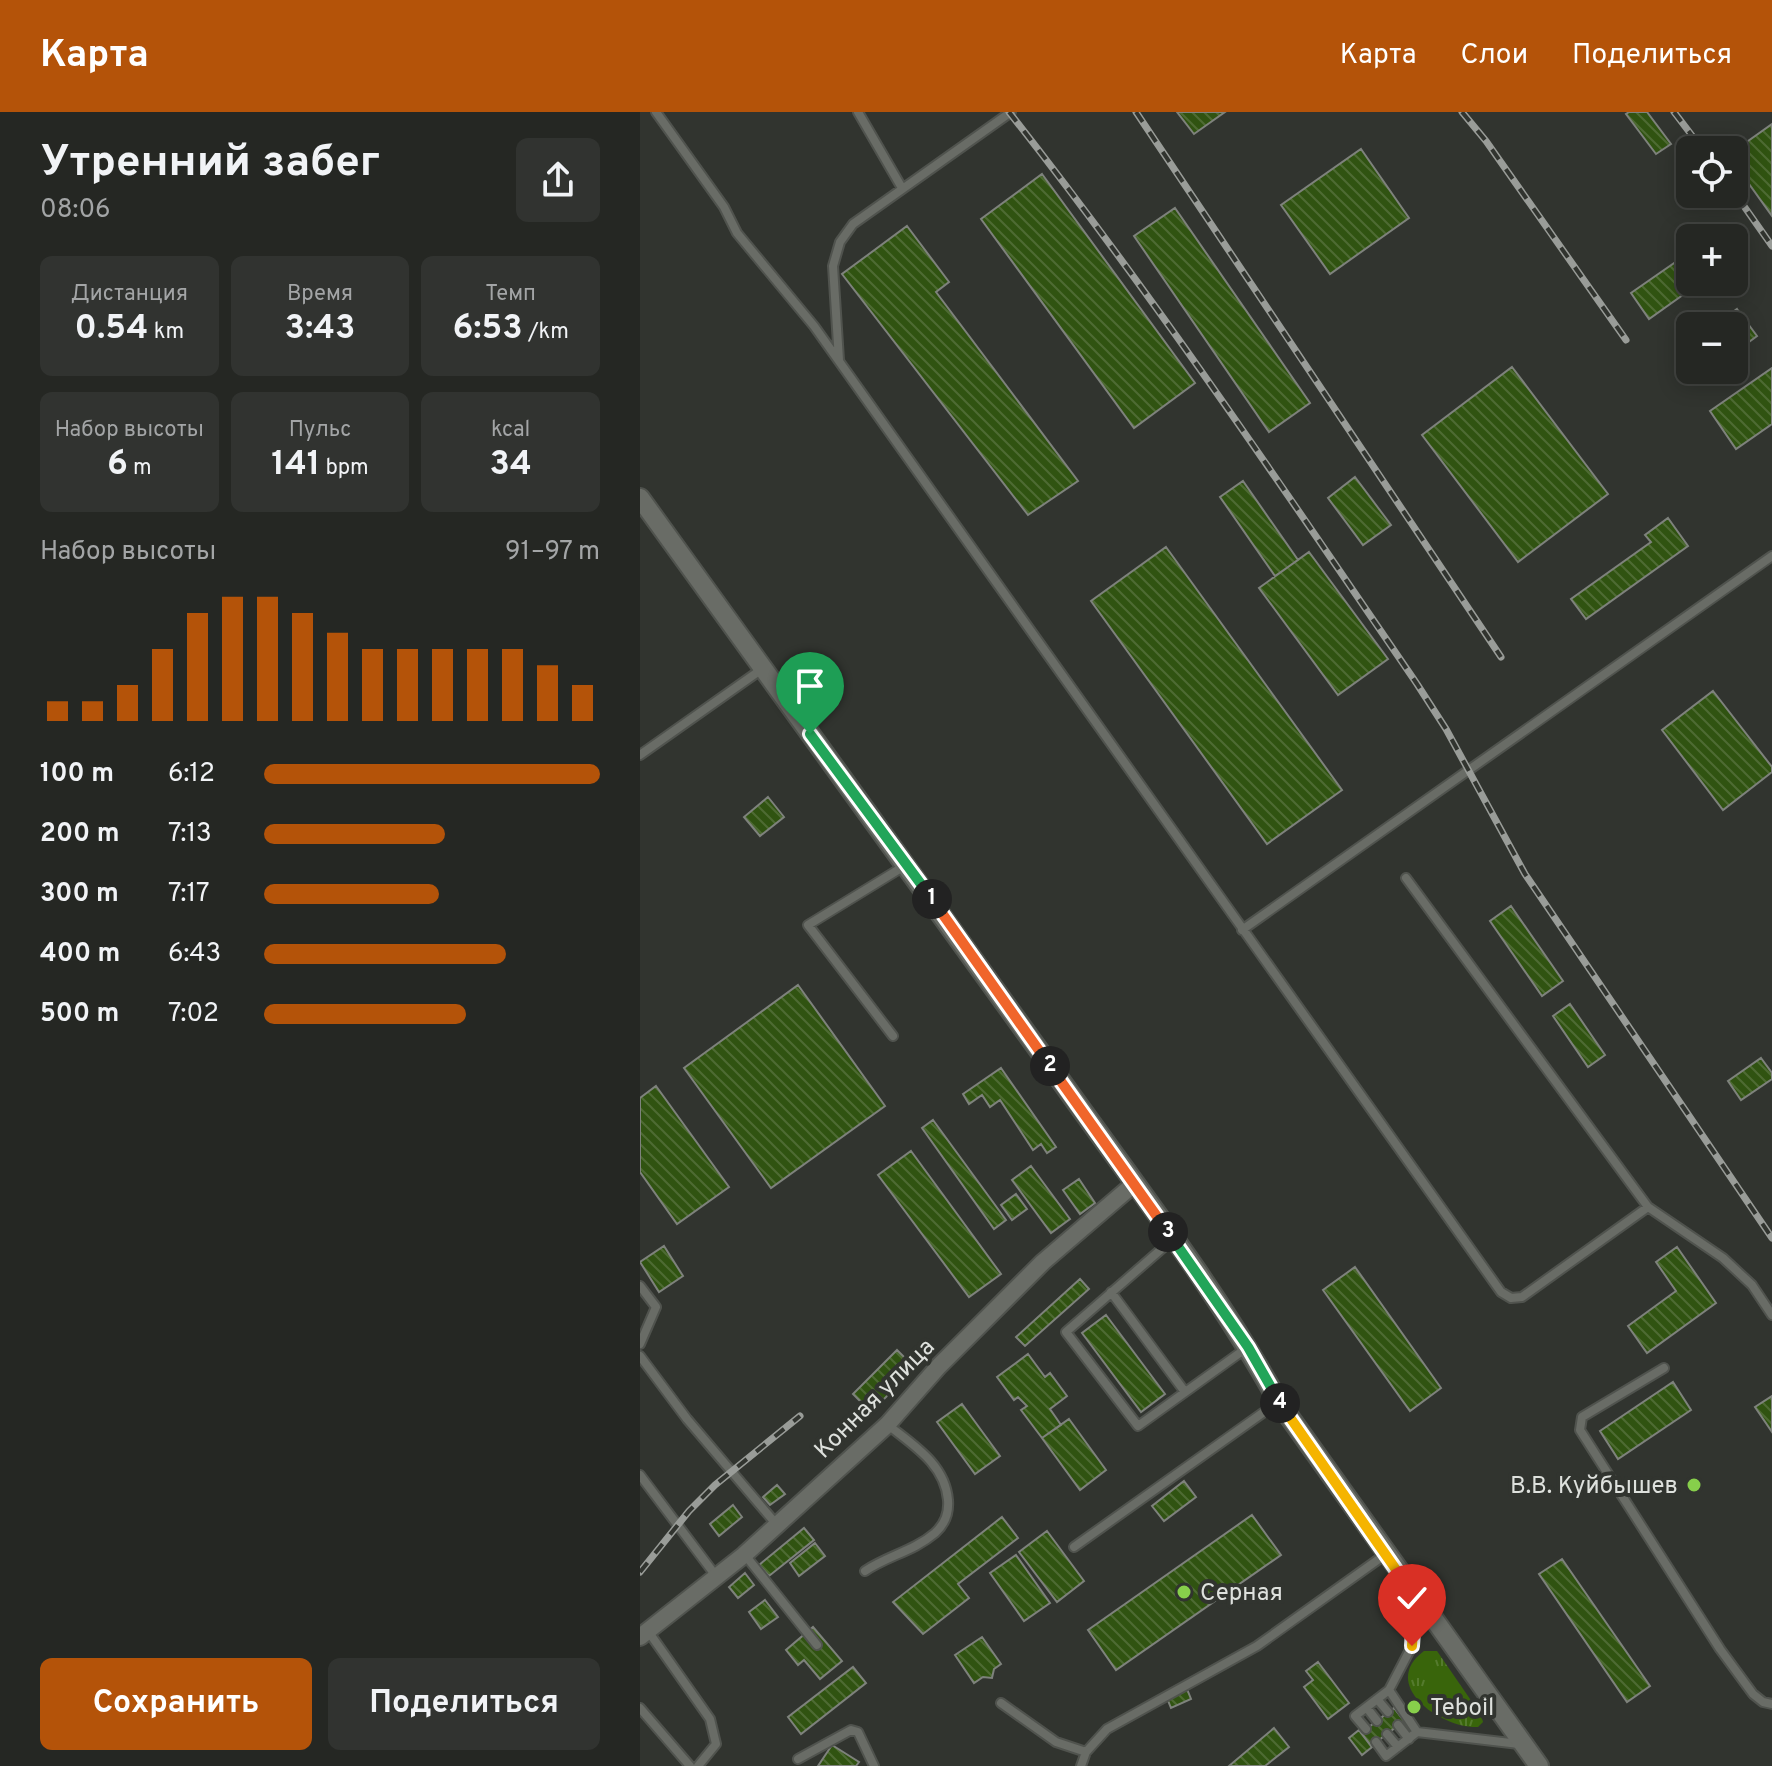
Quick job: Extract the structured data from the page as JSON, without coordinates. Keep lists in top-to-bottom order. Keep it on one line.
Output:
{"streets":{"street":["Конная улица"]},"places":["В.В. Куйбышев","Серная","Teboil"],"page":{"header":"Карта","nav":["Карта","Слои","Поделиться"],"heading":["Утренний забег","08:06"],"map_buttons":["+","−"],"stats":[["Дистанция","0.54 km"],["Время","3:43"],["Темп","6:53 /km"],["Набор высоты","6 m"],["Пульс","141 bpm"],["kcal","34"]],"chart":["Набор высоты","91–97 m"],"list":[{"name":"100 m","note":"6:12"},{"name":"200 m","note":"7:13"},{"name":"300 m","note":"7:17"},{"name":"400 m","note":"6:43"},{"name":"500 m","note":"7:02"}],"pins":["1","2","3","4"],"buttons":["Сохранить","Поделиться"]}}
